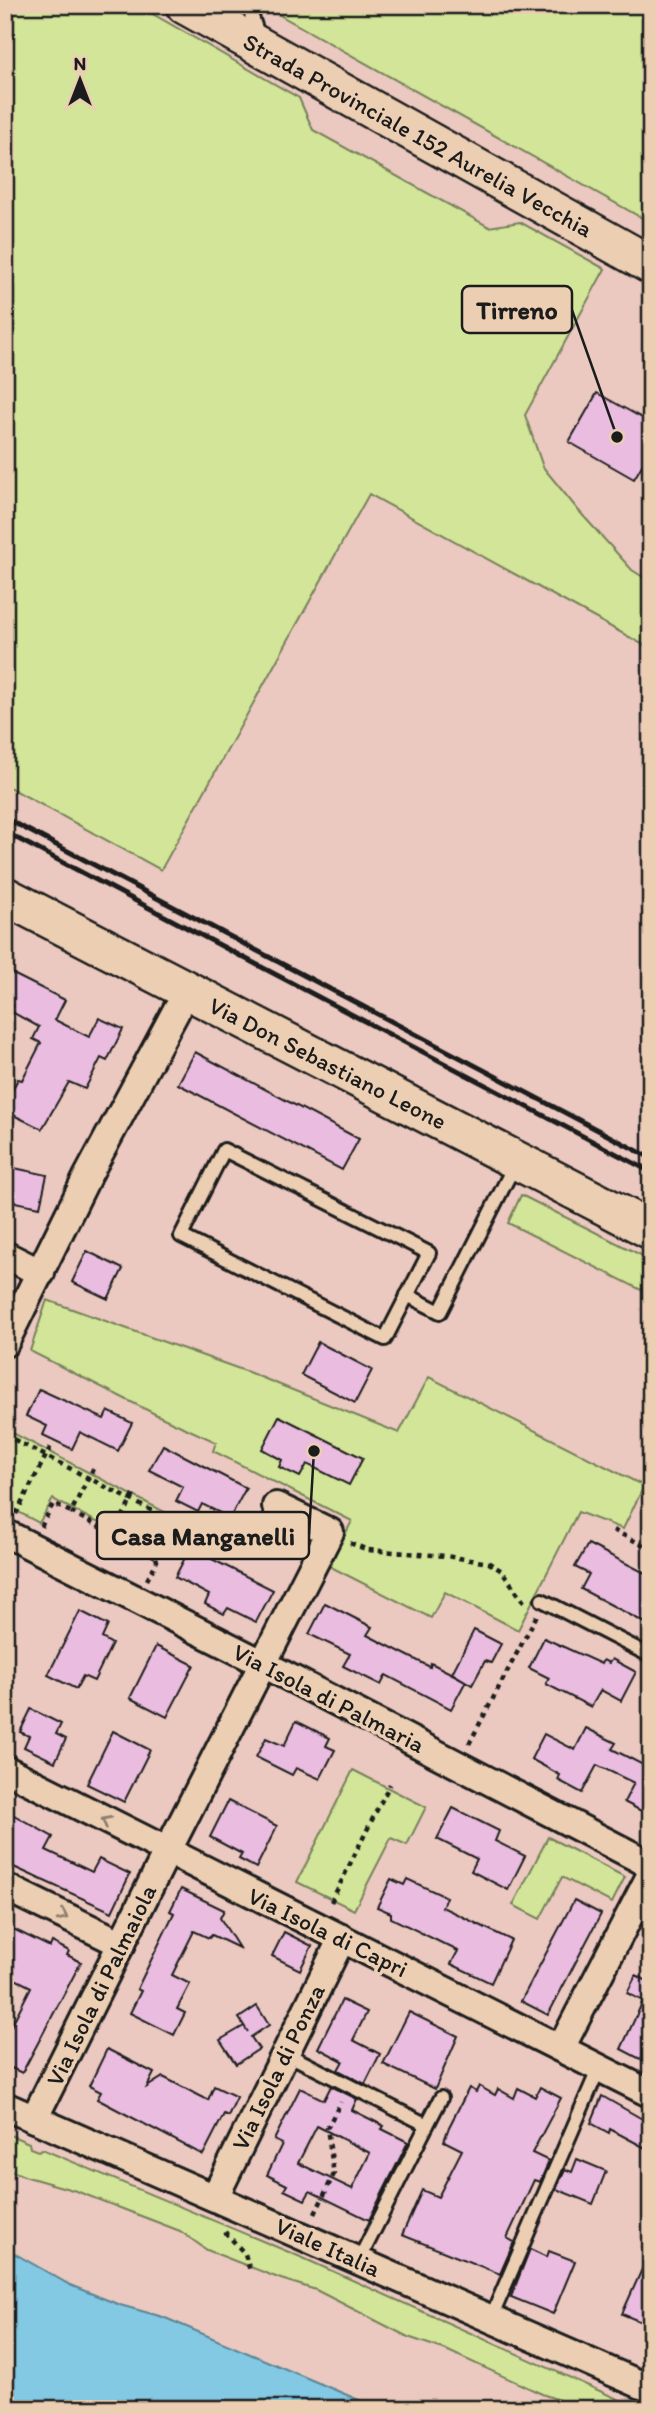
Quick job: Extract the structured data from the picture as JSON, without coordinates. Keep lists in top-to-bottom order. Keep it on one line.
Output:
{"streets":{"street":["Strada Provinciale 152 Aurelia Vecchia","Via Don Sebastiano Leone","Via Isola di Palmaria","Via Isola di Capri","Via Isola di Palmaiola","Via Isola di Ponza","Viale Italia"]},"crossings":[["Via Isola di Palmaria","Via Isola di Palmaiola"],["Via Isola di Capri","Via Isola di Palmaiola"],["Via Isola di Capri","Via Isola di Ponza"],["Via Isola di Palmaiola","Viale Italia"],["Via Isola di Ponza","Viale Italia"]],"places":["Tirreno","Casa Manganelli"],"north":"top"}
